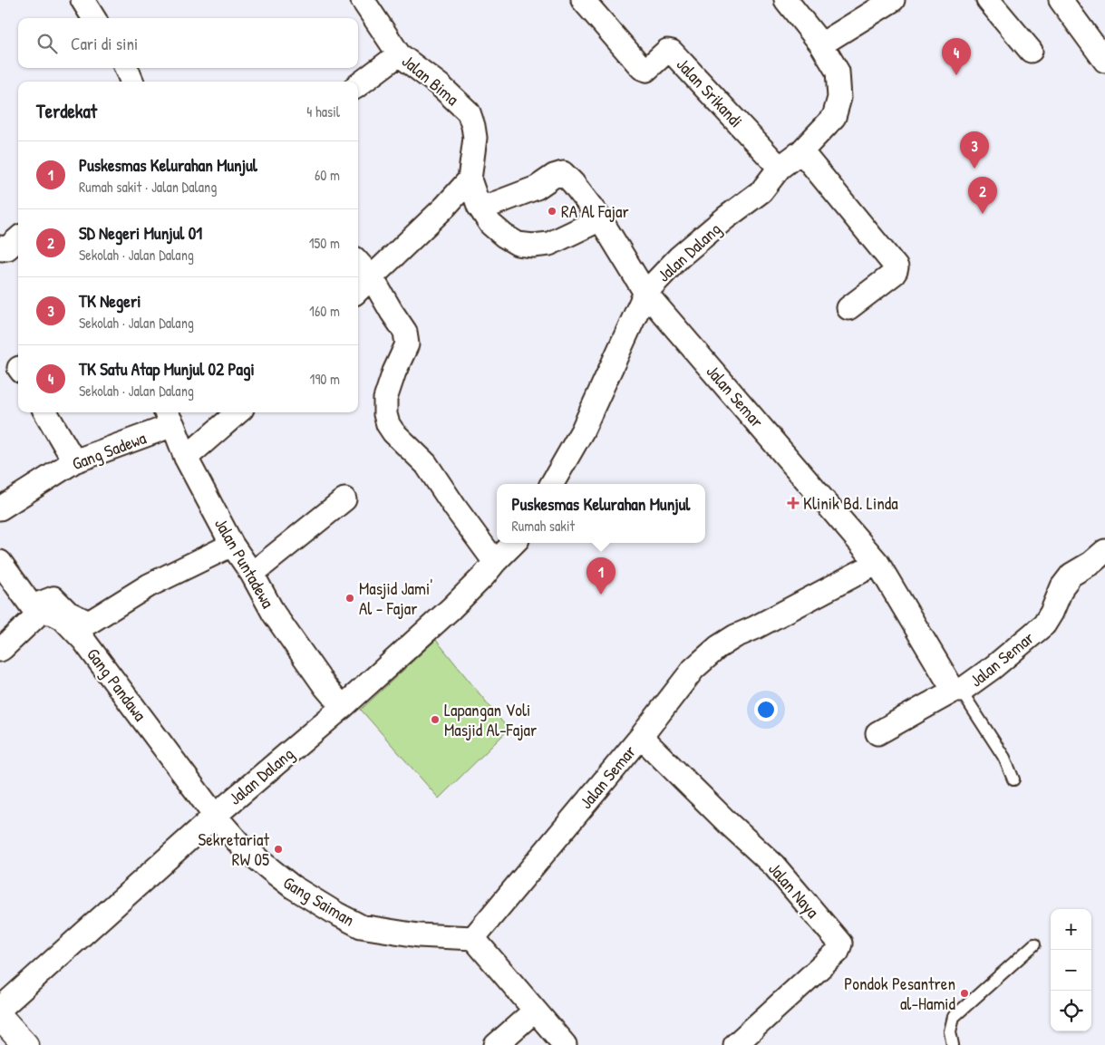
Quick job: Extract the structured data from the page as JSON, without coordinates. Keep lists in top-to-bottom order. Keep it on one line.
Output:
{"streets":{"street":["Jalan Bima","Jalan Srikandi","Jalan Dalang","Jalan Semar","Gang Sadewa","Jalan Puntadewa","Gang Pandawa","Jalan Naya","Gang Saiman"]},"crossings":[["Jalan Srikandi","Jalan Dalang"],["Jalan Dalang","Jalan Semar"],["Jalan Dalang","Jalan Puntadewa"],["Jalan Dalang","Gang Pandawa"],["Jalan Dalang","Gang Saiman"],["Jalan Semar","Jalan Naya"],["Jalan Semar","Gang Saiman"],["Gang Sadewa","Jalan Puntadewa"],["Gang Pandawa","Gang Saiman"]],"places":{"other":["RA Al Fajar","Masjid Jami' Al - Fajar","Lapangan Voli Masjid Al-Fajar","Sekretariat RW 05","Pondok Pesantren al-Hamid"],"health":["Klinik Bd. Linda"]},"page":{"search":"Cari di sini","pins":["4","3","2","1"],"heading":["Terdekat","4 hasil"],"list":[{"mark":"1","name":"Puskesmas Kelurahan Munjul","note":"Rumah sakit · Jalan Dalang","value":"60 m"},{"mark":"2","name":"SD Negeri Munjul 01","note":"Sekolah · Jalan Dalang","value":"150 m"},{"mark":"3","name":"TK Negeri","note":"Sekolah · Jalan Dalang","value":"160 m"},{"mark":"4","name":"TK Satu Atap Munjul 02 Pagi","note":"Sekolah · Jalan Dalang","value":"190 m"}],"popup":["Puskesmas Kelurahan Munjul","Rumah sakit"],"map_buttons":["+","−"]}}
